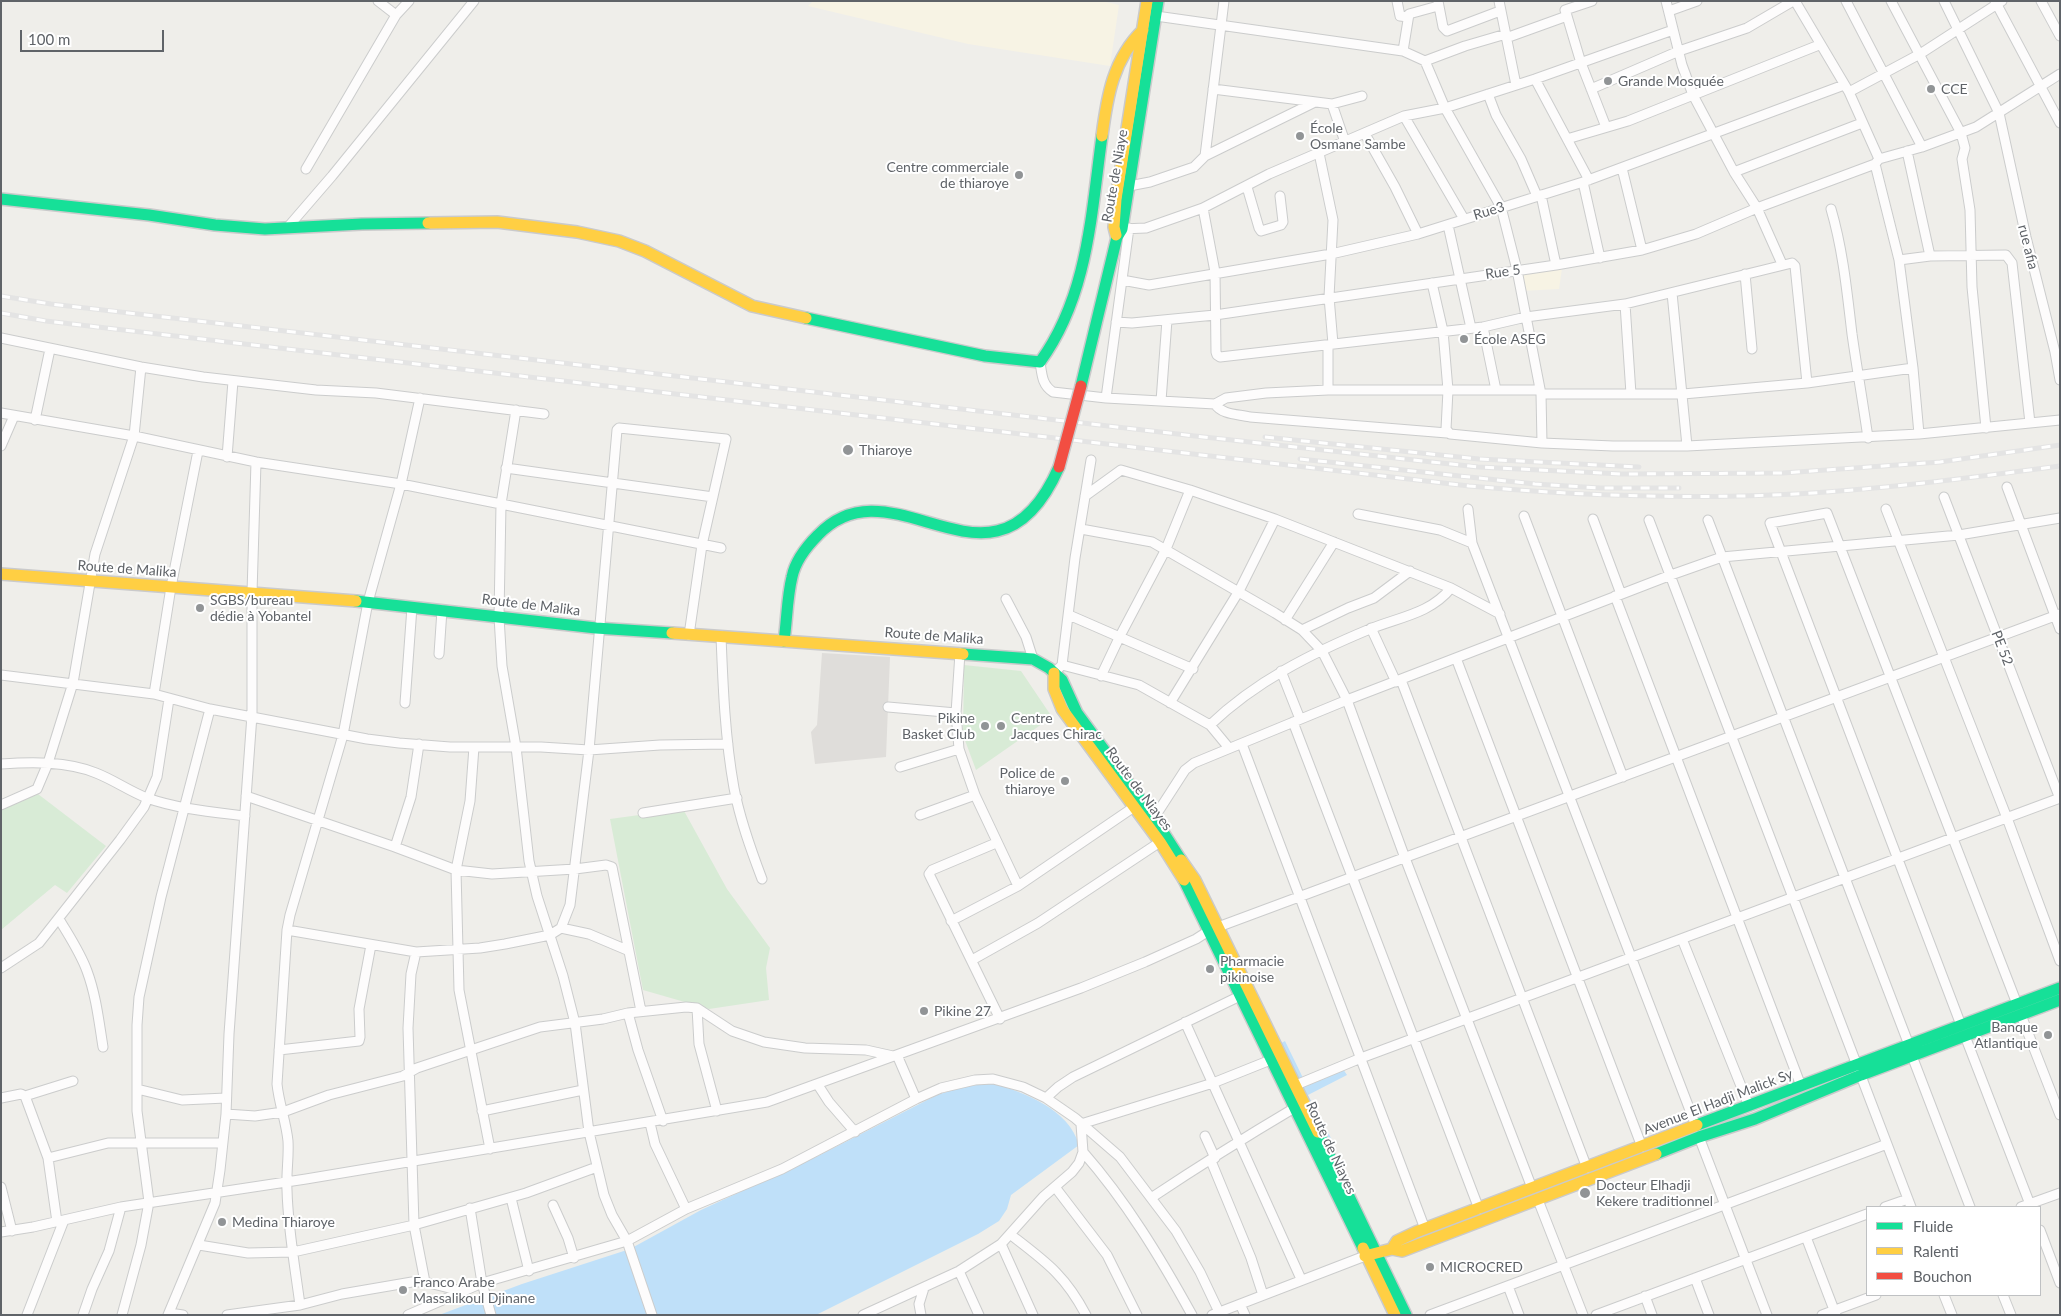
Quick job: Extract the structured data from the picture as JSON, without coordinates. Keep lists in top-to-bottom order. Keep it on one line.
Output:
{"streets":{"main road":["Route de Niaye","Route de Malika","Route de Niayes","Avenue El Hadji Malick Sy"],"street":["Rue3","rue afia","Rue 5","PE 52"]},"crossings":[["Rue3","rue afia"],["rue afia","Rue 5"],["Route de Niayes","Avenue El Hadji Malick Sy"]],"places":["Grande Mosquée","CCE","École Osmane Sambe","Centre commerciale de thiaroye","École ASEG","Thiaroye","SGBS/bureau dédie à Yobantel","Pikine Basket Club","Centre Jacques Chirac","Police de thiaroye","Pharmacie pikinoise","Pikine 27","Banque Atlantique","Docteur Elhadji Kekere traditionnel","Medina Thiaroye","MICROCRED","Franco Arabe Massalikoul Djinane"],"legend":["Fluide","Ralenti","Bouchon"],"scale_bar":"100 m"}
